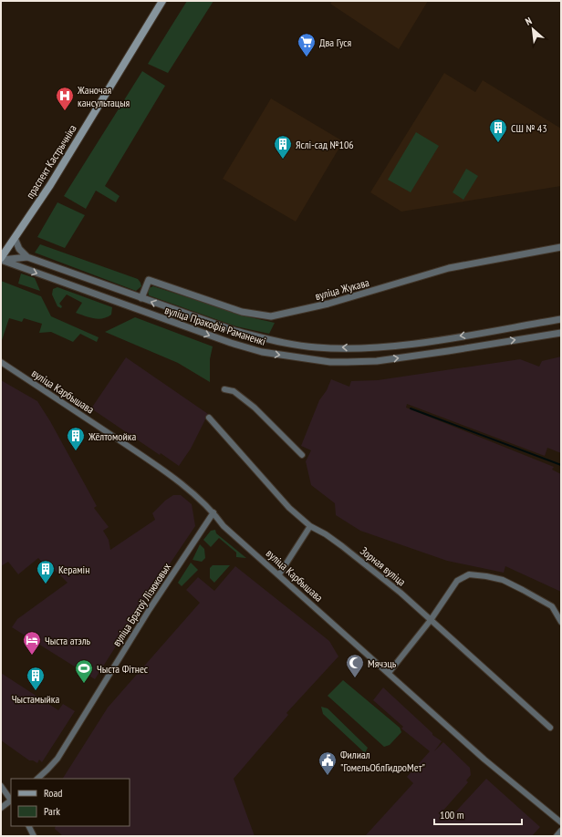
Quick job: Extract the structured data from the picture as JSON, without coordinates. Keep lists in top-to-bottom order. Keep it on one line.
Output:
{"streets":{"main road":["праспект Кастрычніка"],"street":["вуліца Жукава","вуліца Пракофія Раманенкі","вуліца Карбышава","Зорная вуліца","вуліца Братоў Лізюковых"]},"crossings":[["праспект Кастрычніка","вуліца Пракофія Раманенкі"],["вуліца Жукава","вуліца Пракофія Раманенкі"],["вуліца Карбышава","вуліца Братоў Лізюковых"]],"places":{"supermarket":["Два Гуся"],"hospital":["Жаночая кансультацыя"],"building":["СШ № 43","Яслі-сад №106","Жёлтомойка","Керамін","Чыстамыйка"],"hotel":["Чыста атэль"],"mosque":["Мячэць"],"sports":["Чыста Фітнес"],"public building":["Филиал \"ГомельОблГидроМет\""]},"legend":["Road","Park"],"scale_bar":"100 m","north":"top left"}
